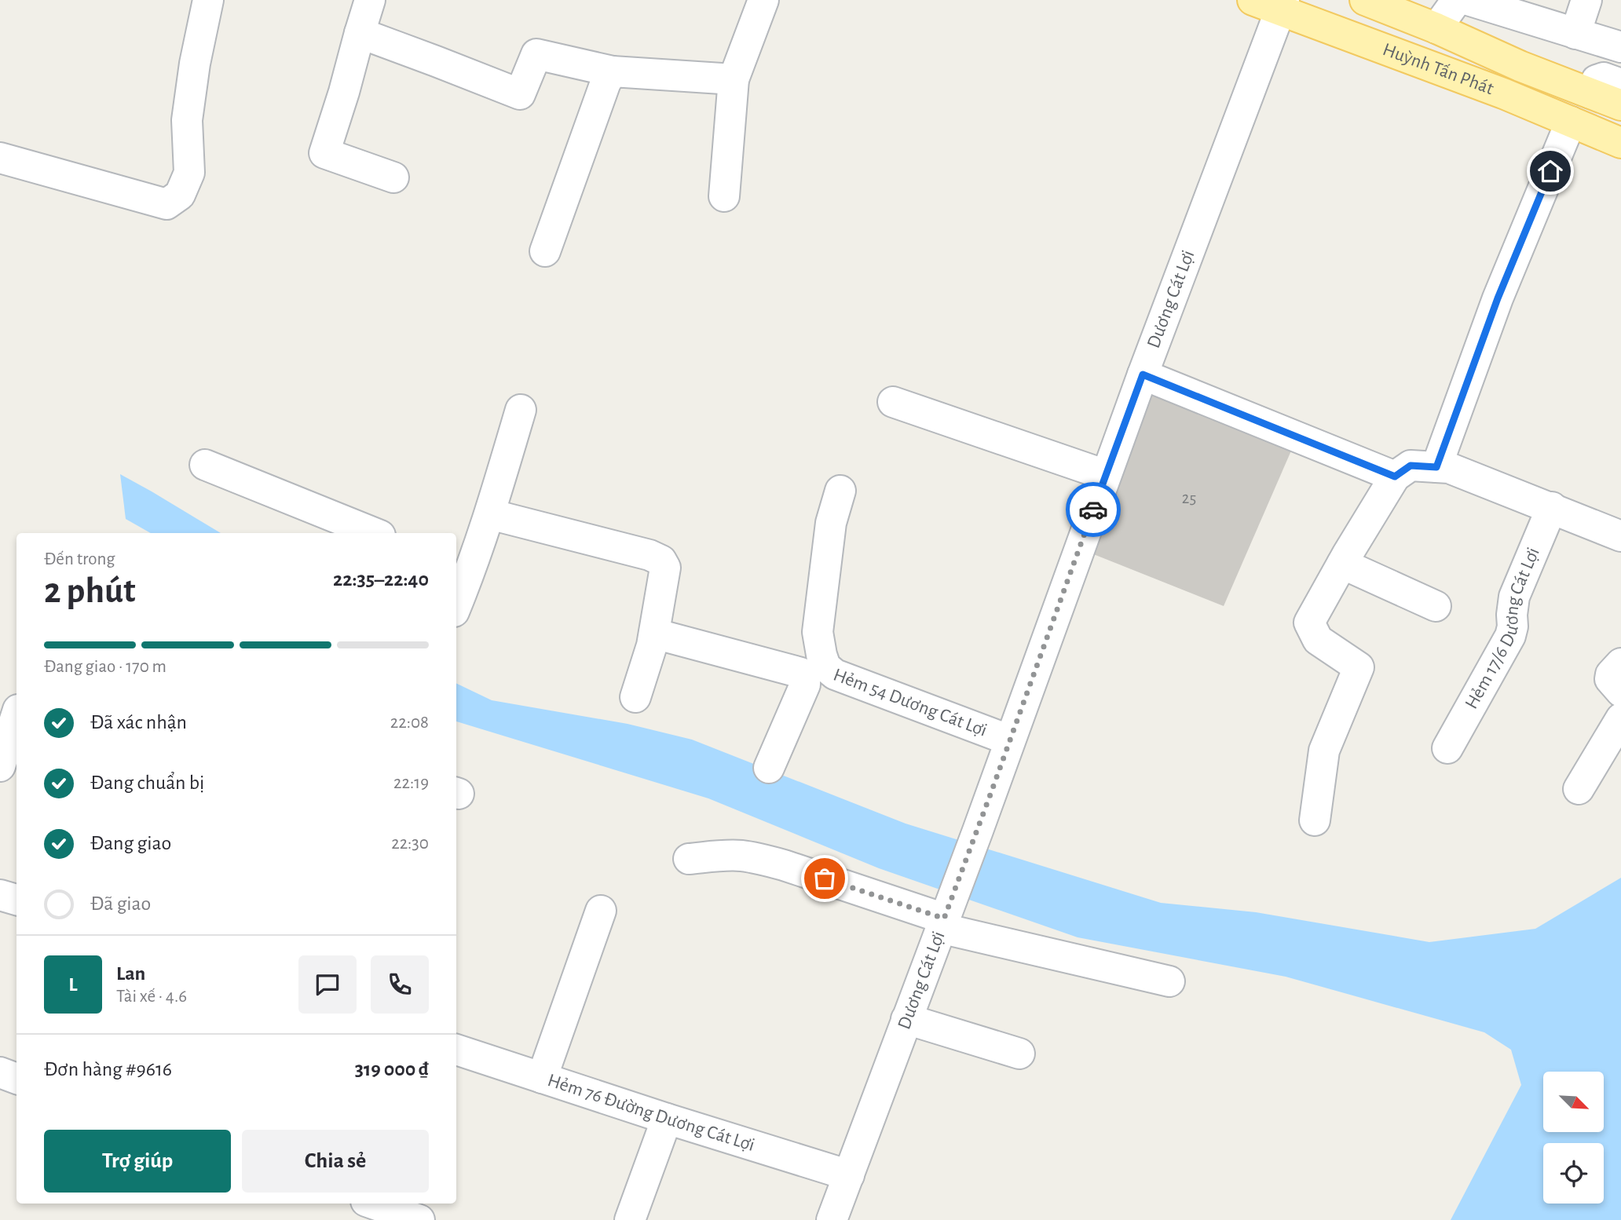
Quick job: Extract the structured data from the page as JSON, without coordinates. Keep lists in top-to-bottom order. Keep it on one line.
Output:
{"streets":{"main road":["Huỳnh Tấn Phát"],"street":["Dương Cát Lợi","Hẻm 17/6 Dương Cát Lợi","Hẻm 54 Dương Cát Lợi","Hẻm 76 Đường Dương Cát Lợi"]},"crossings":[["Huỳnh Tấn Phát","Dương Cát Lợi"],["Dương Cát Lợi","Hẻm 54 Dương Cát Lợi"],["Dương Cát Lợi","Hẻm 76 Đường Dương Cát Lợi"]],"house_numbers":["25"],"north":"bottom right","page":{"heading":["2 phút","Đến trong","22:35–22:40"],"panel":["Lan","Tài xế · 4.6","Đơn hàng #9616","319 000 ₫"],"bar":"Đang giao · 170 m","list":[["Đã xác nhận","22:08"],["Đang chuẩn bị","22:19"],["Đang giao","22:30"],"Đã giao"],"round":"L","buttons":["Trợ giúp","Chia sẻ"]}}
